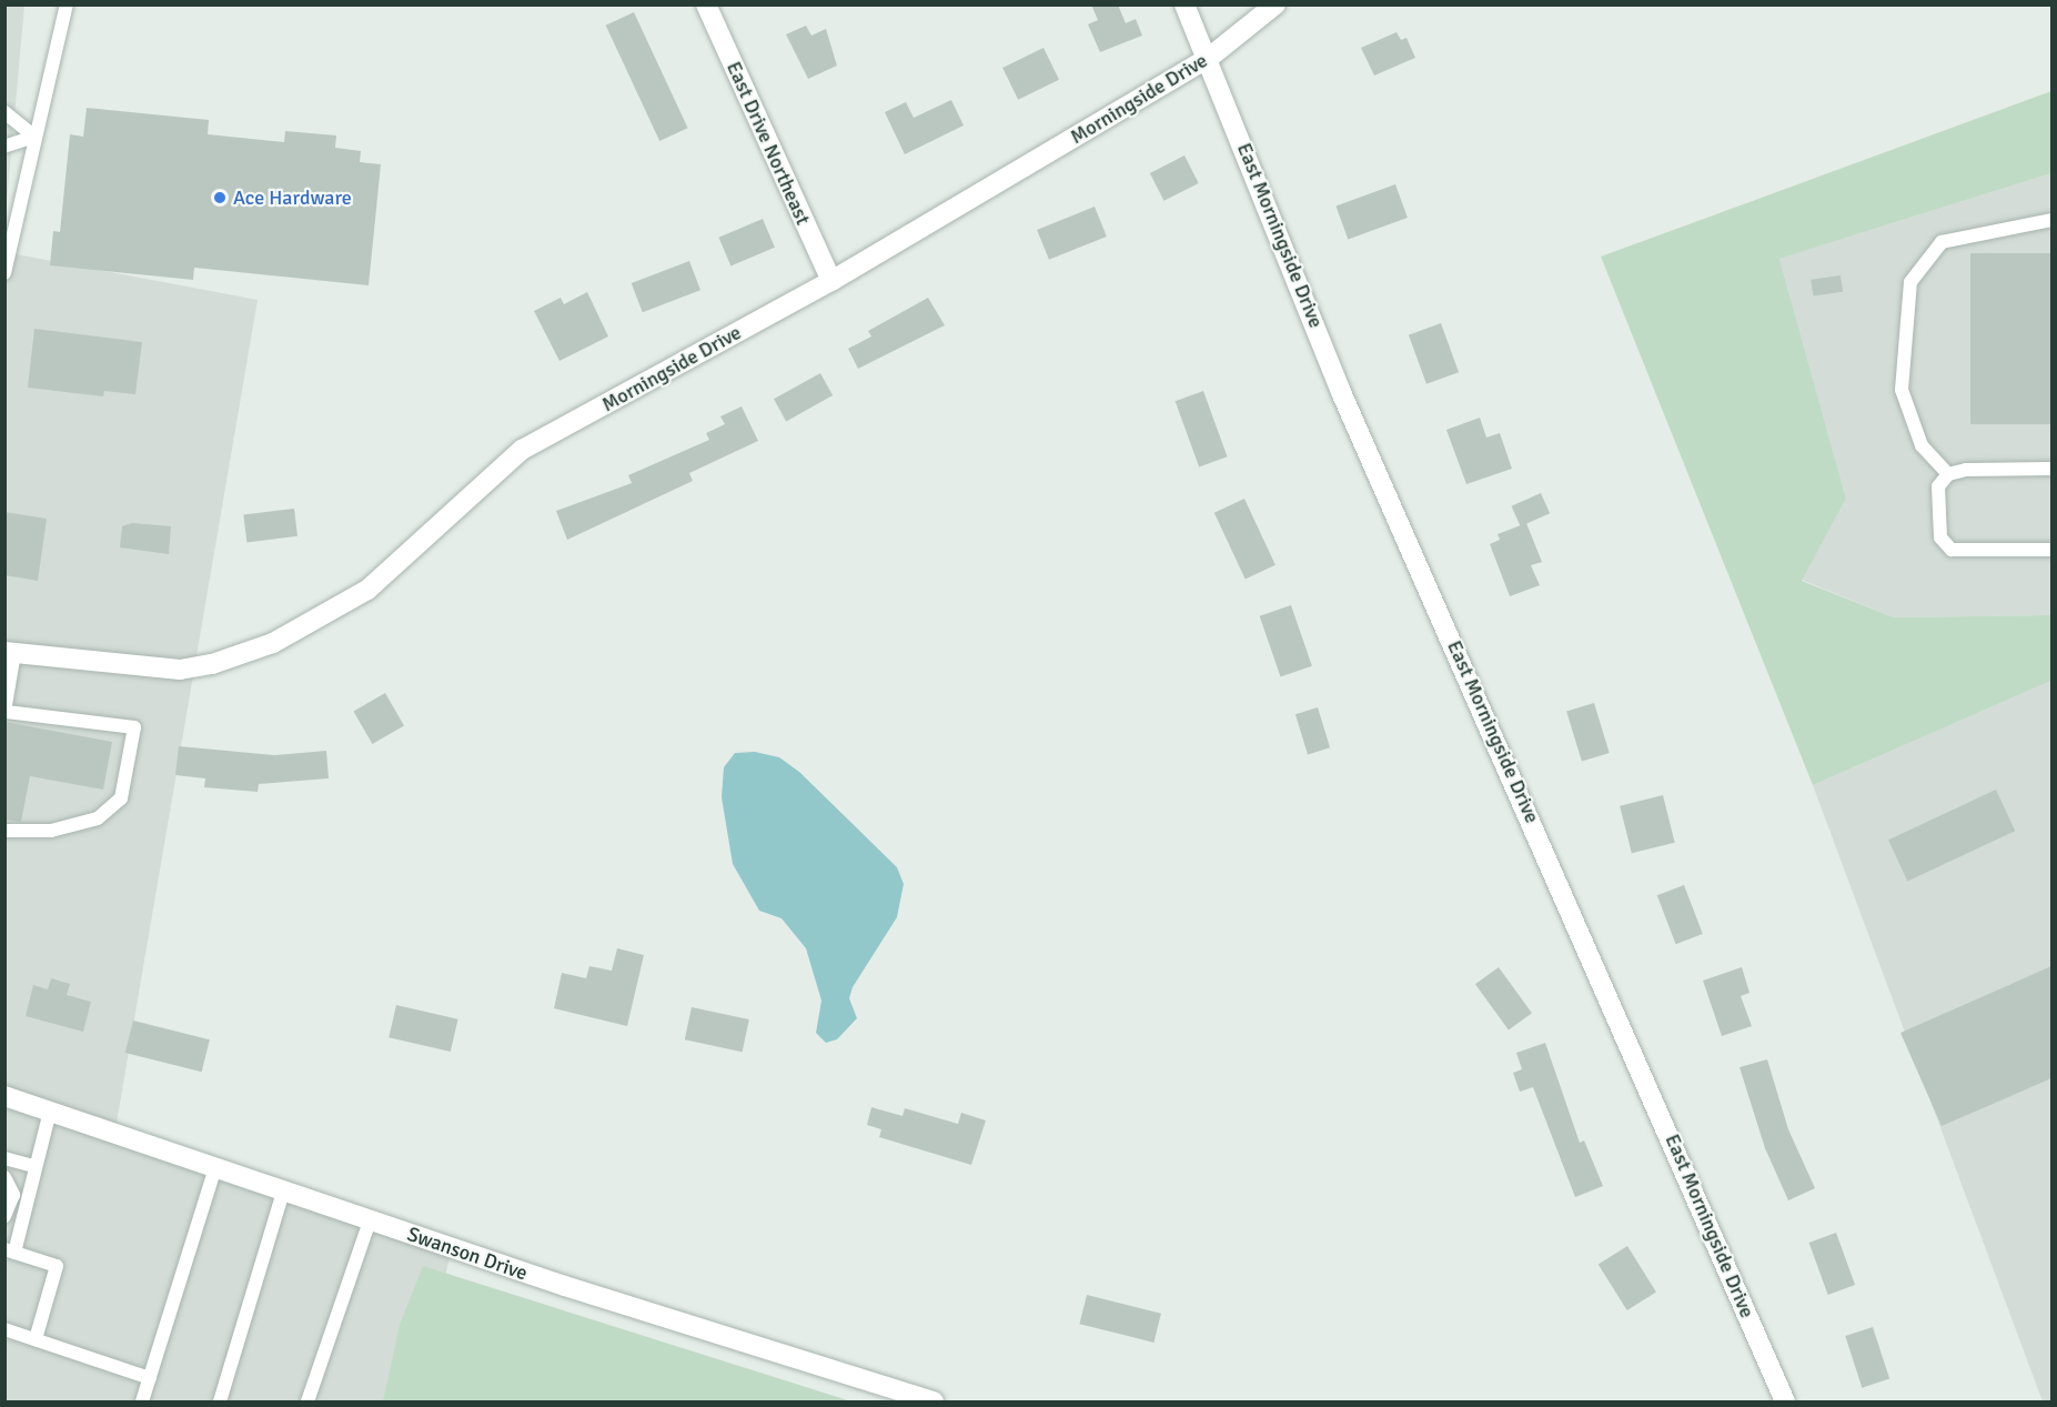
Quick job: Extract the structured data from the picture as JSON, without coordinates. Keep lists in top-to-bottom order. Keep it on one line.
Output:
{"streets":{"street":["Morningside Drive","East Drive Northeast","East Morningside Drive","Swanson Drive"]},"crossings":[["Morningside Drive","East Drive Northeast"],["Morningside Drive","East Morningside Drive"]],"places":["Ace Hardware"]}
